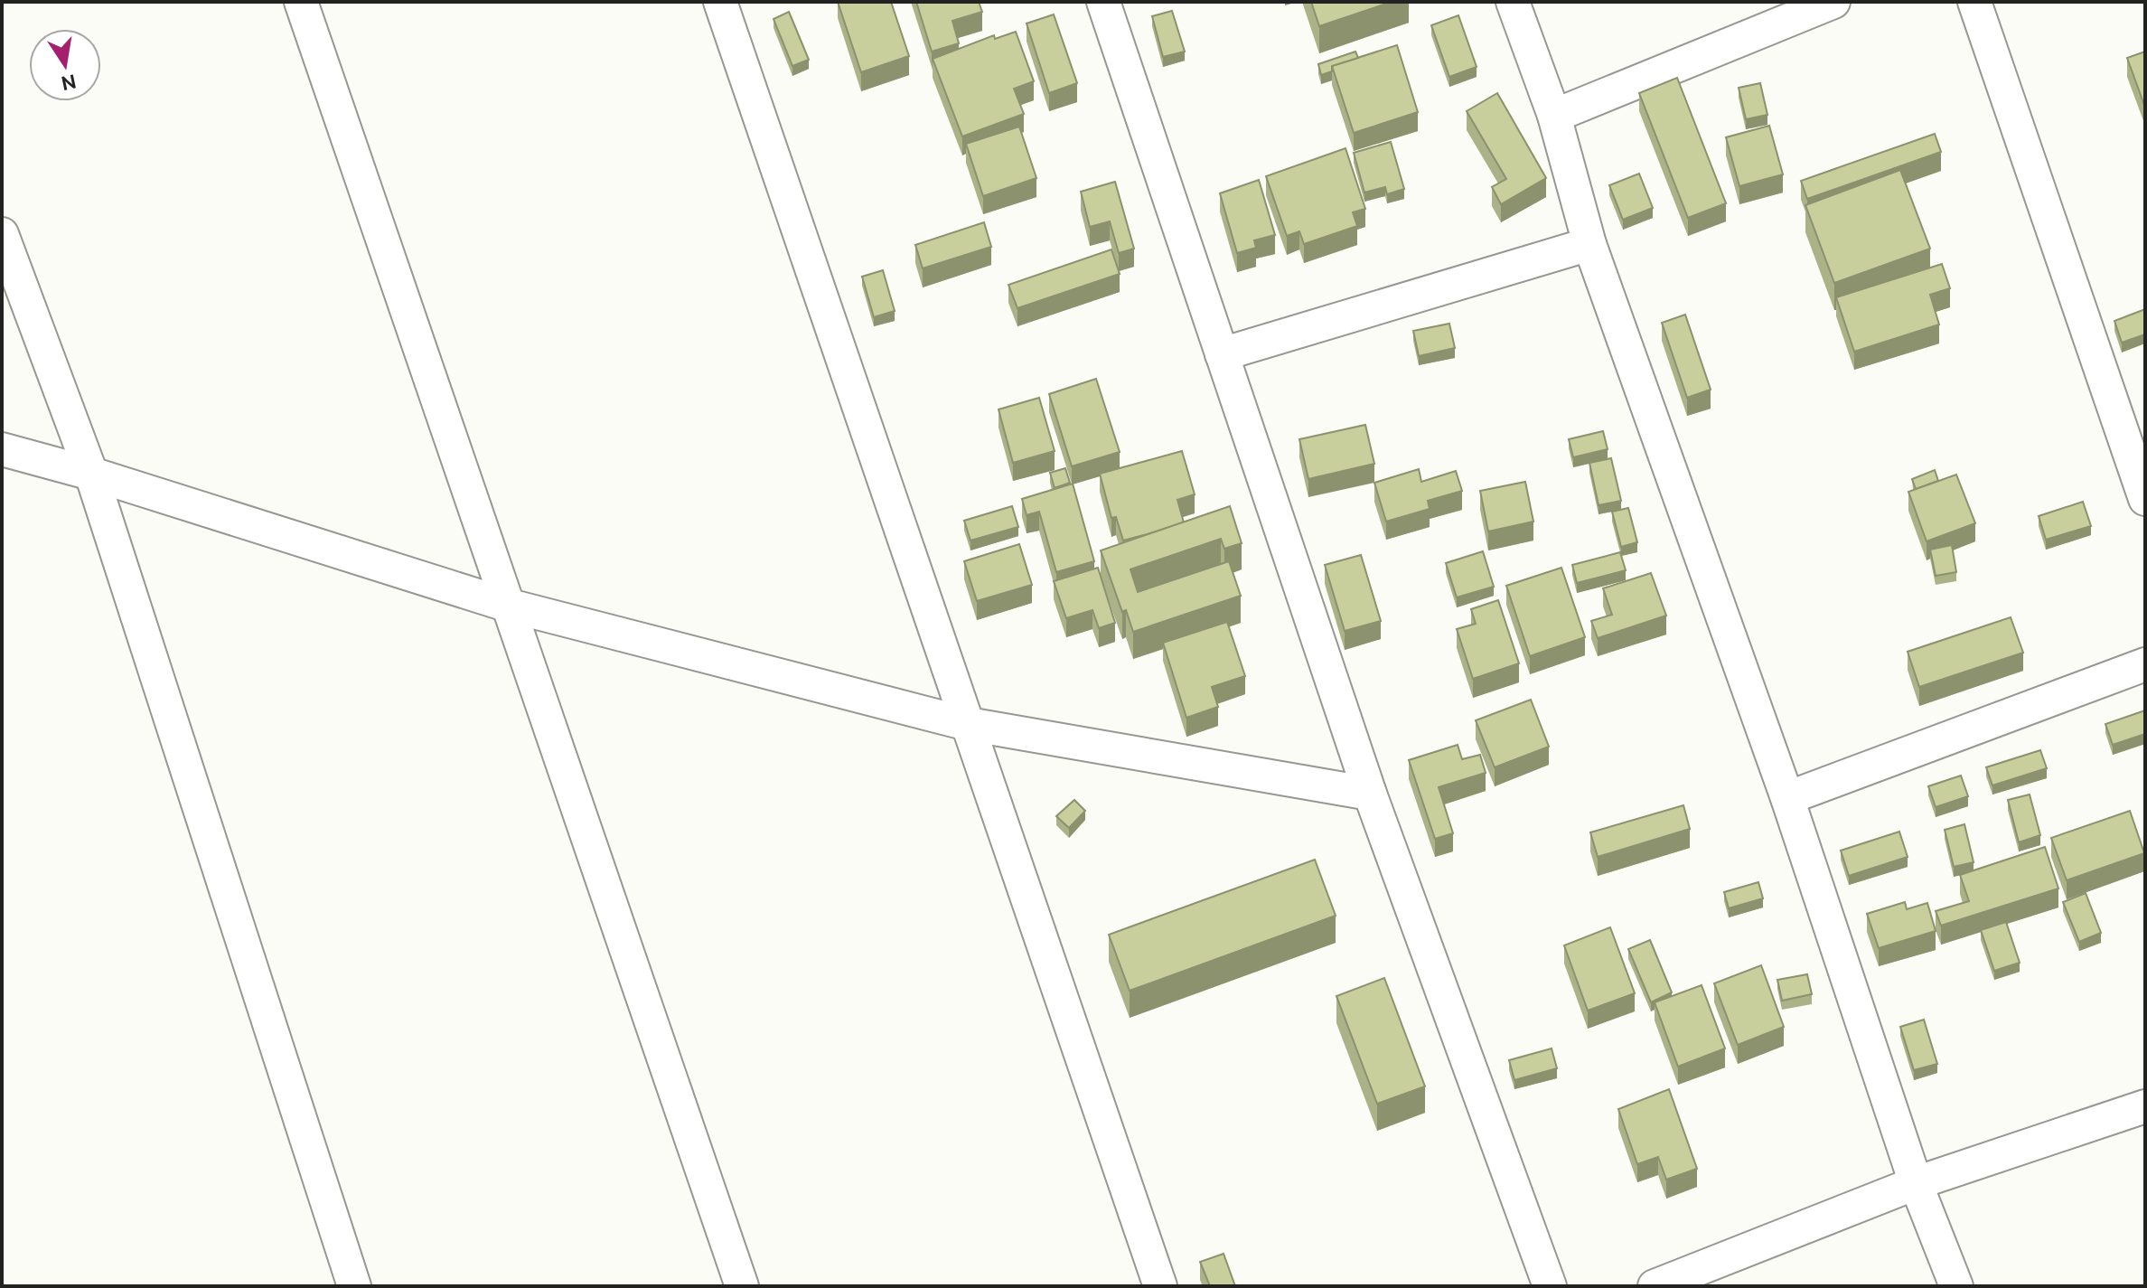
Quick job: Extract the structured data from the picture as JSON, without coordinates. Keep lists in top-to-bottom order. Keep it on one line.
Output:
{"north":"bottom"}
